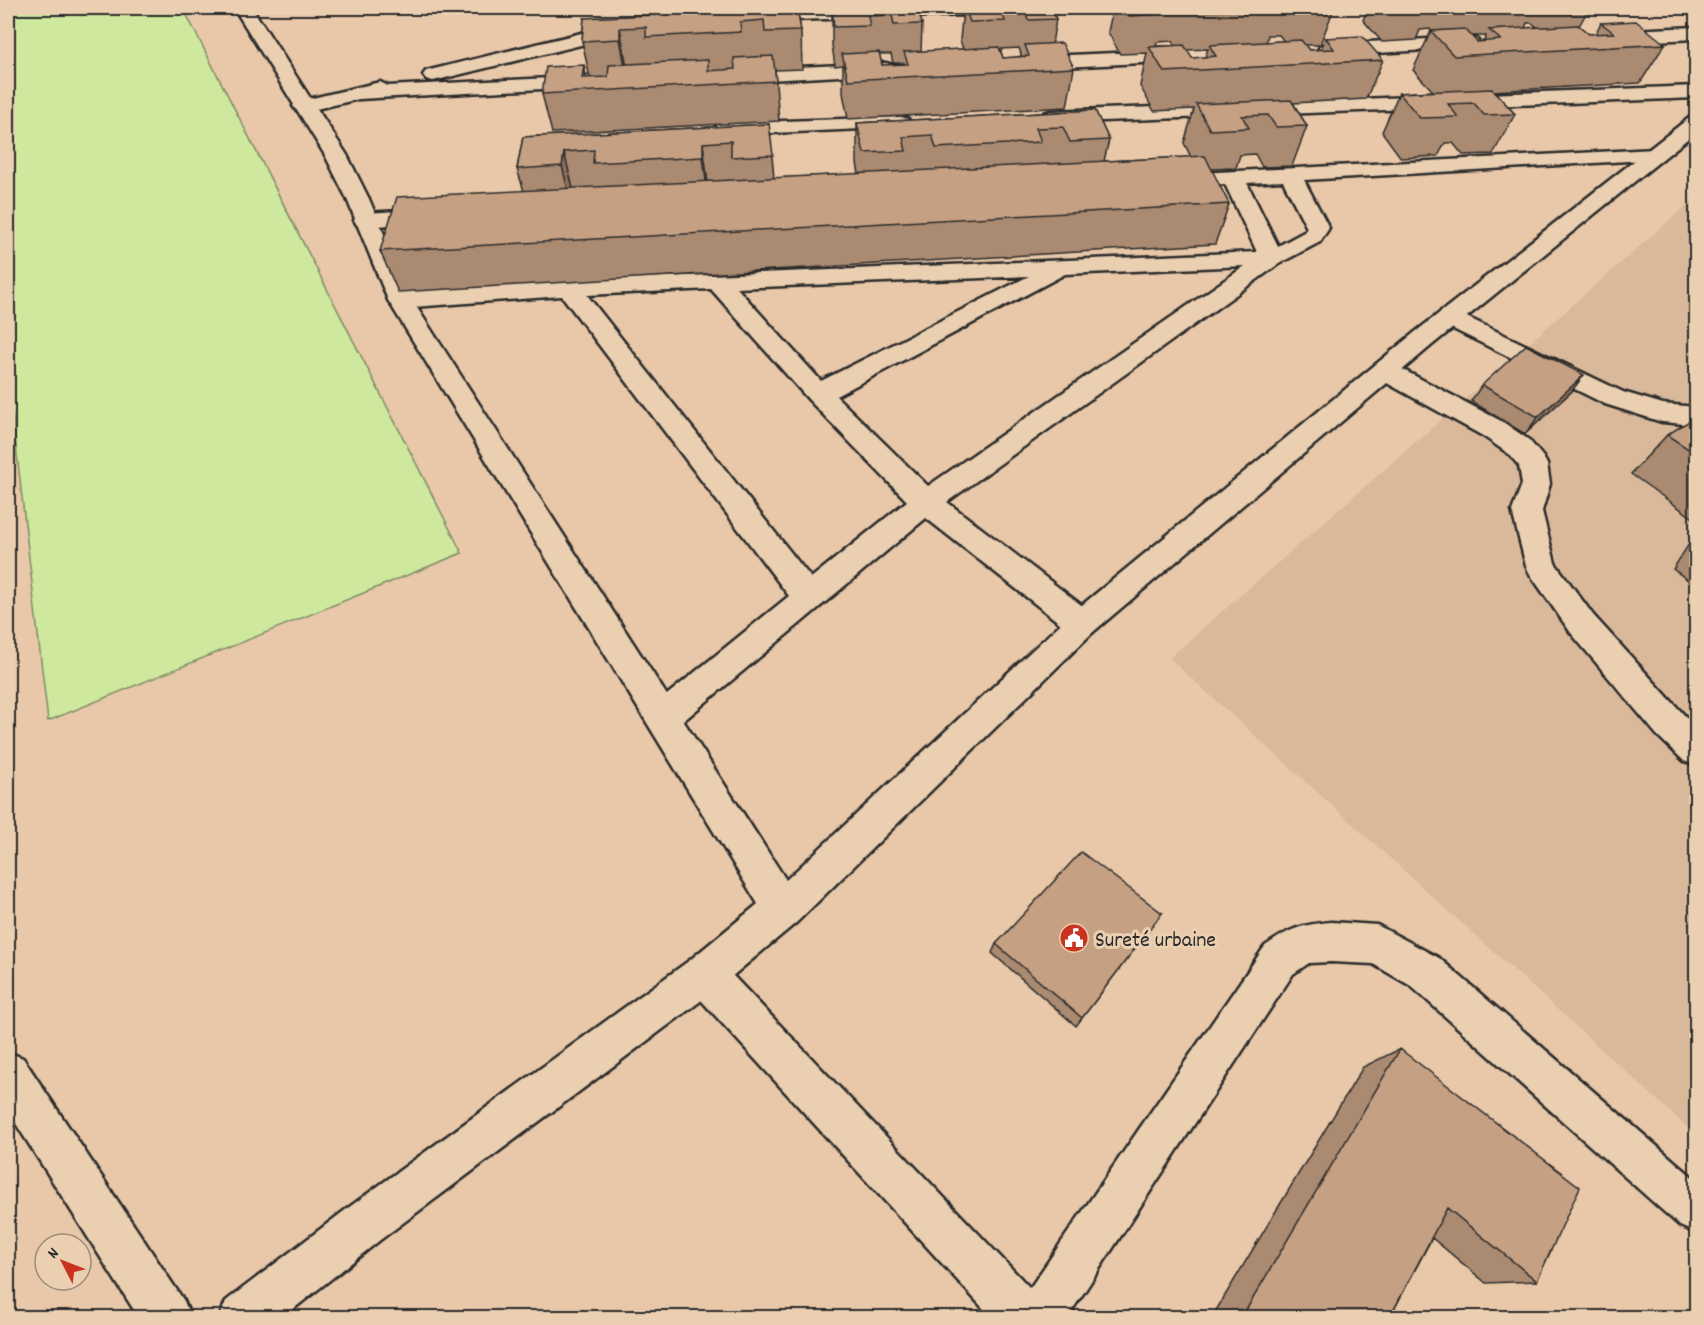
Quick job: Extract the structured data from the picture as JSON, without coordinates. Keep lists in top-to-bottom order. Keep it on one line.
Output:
{"places":{"public building":["Sureté urbaine"]},"north":"top left"}
